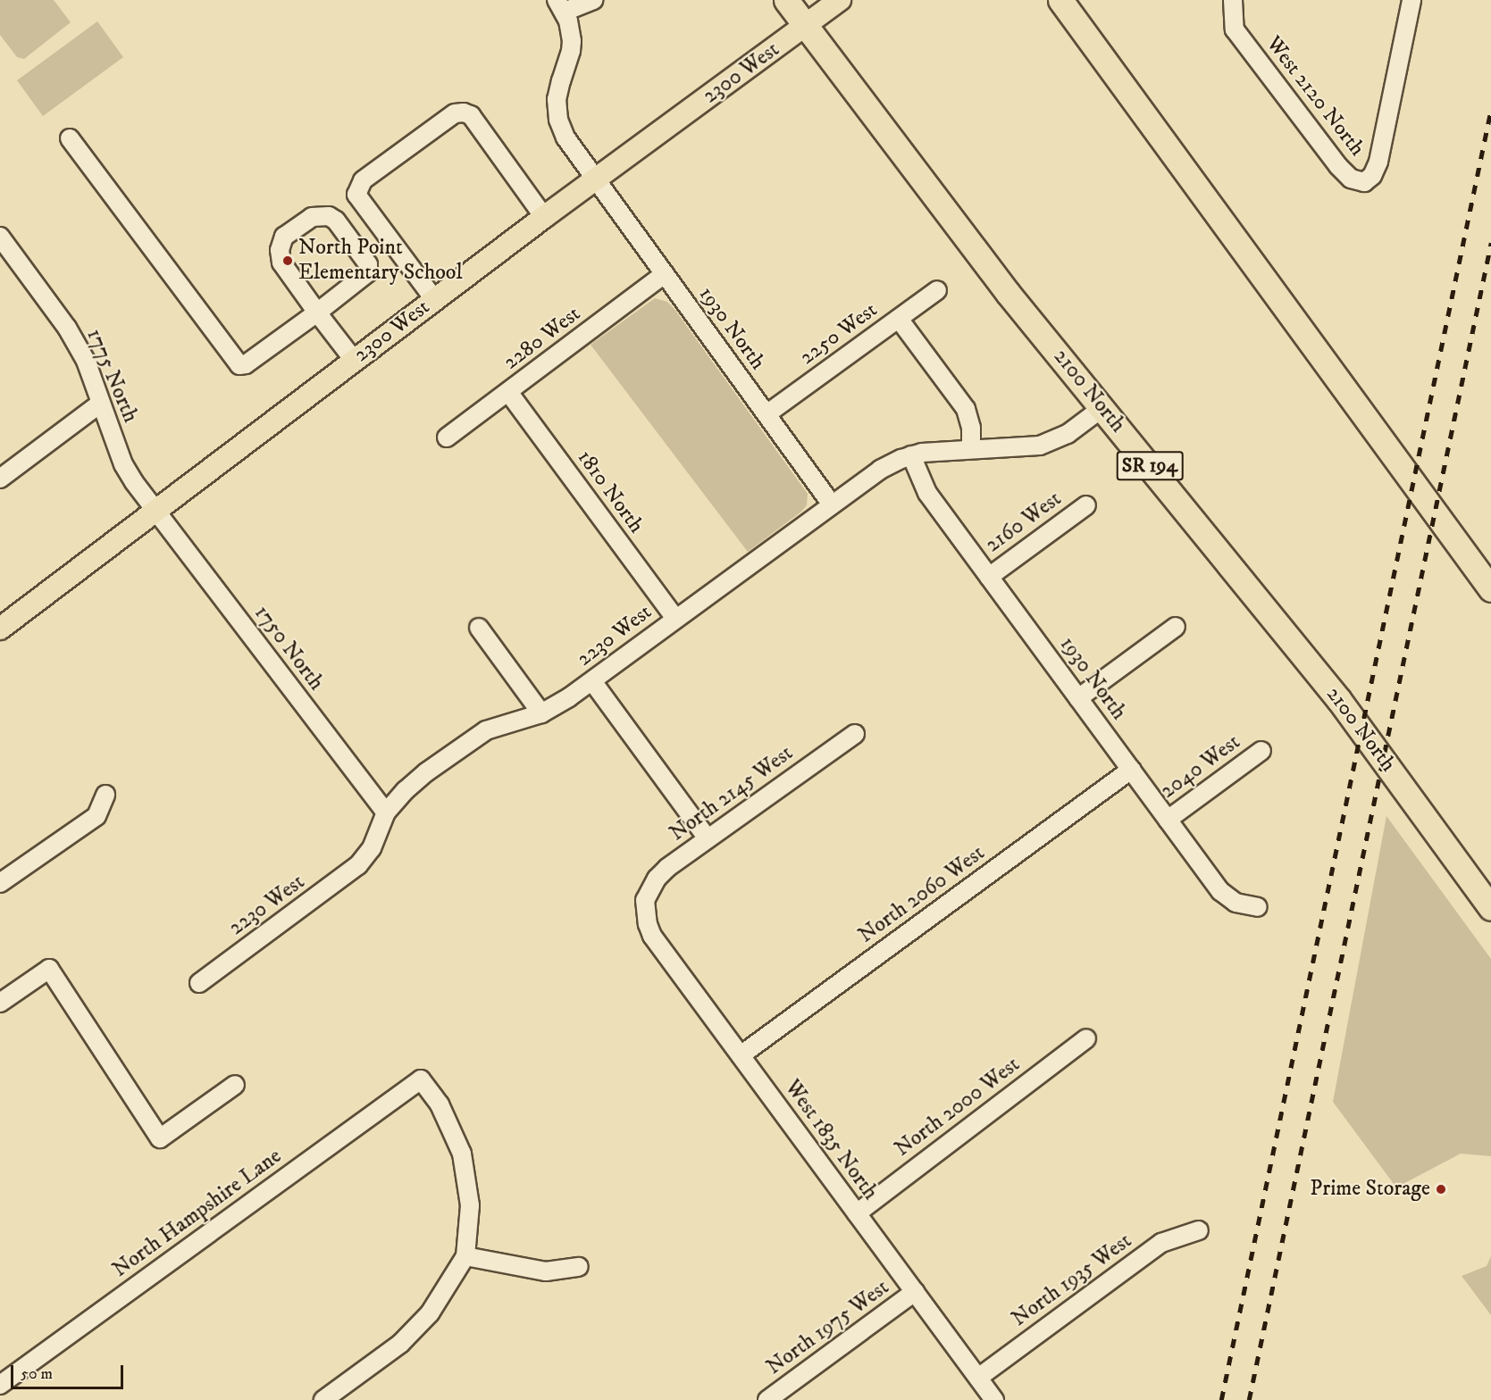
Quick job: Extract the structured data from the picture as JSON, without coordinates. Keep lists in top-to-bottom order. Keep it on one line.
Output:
{"streets":{"highway":["2100 North","SR 194"],"main road":["2300 West"],"street":["West 2120 North","1930 North","2250 West","2280 West","1775 North","1810 North","2160 West","2230 West","1750 North","2040 West","North 2145 West","North 2060 West","North 2000 West","West 1835 North","North Hampshire Lane","North 1935 West","North 1975 West"]},"crossings":[["2300 West","1930 North"],["2300 West","1775 North"],["2300 West","2100 North"],["2300 West","1750 North"],["1930 North","2250 West"],["1930 North","2280 West"],["1930 North","2160 West"],["1930 North","2230 West"],["1930 North","2040 West"],["1930 North","North 2060 West"],["2280 West","1810 North"],["1775 North","1750 North"],["2100 North","2230 West"],["1810 North","2230 West"],["2230 West","1750 North"],["North 2145 West","West 1835 North"],["North 2060 West","West 1835 North"],["North 2000 West","West 1835 North"],["West 1835 North","North 1935 West"],["West 1835 North","North 1975 West"]],"places":["North Point Elementary School","Prime Storage"],"scale_bar":"50 m"}
